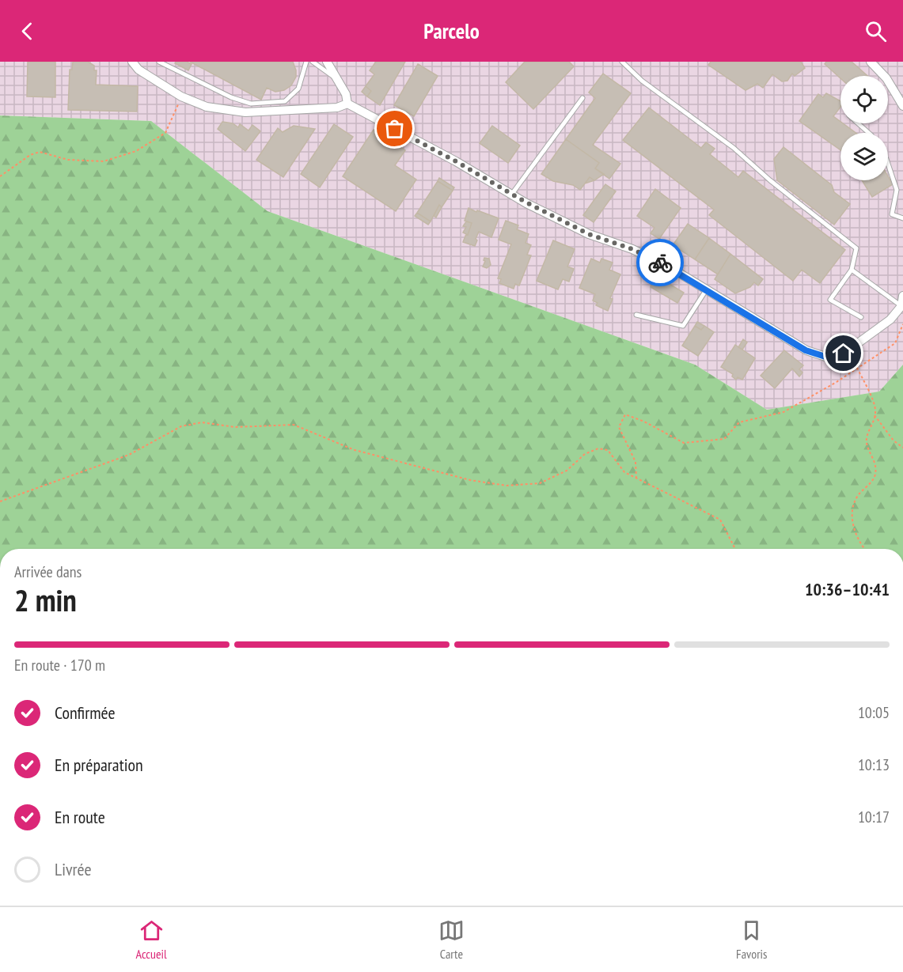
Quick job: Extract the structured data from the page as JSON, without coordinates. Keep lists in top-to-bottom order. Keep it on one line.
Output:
{"page":{"header":"Parcelo","heading":["2 min","Arrivée dans","10:36–10:41"],"bar":"En route · 170 m","list":[["Confirmée","10:05"],["En préparation","10:13"],["En route","10:17"],"Livrée"],"tabs":["Accueil","Carte","Favoris"]}}
